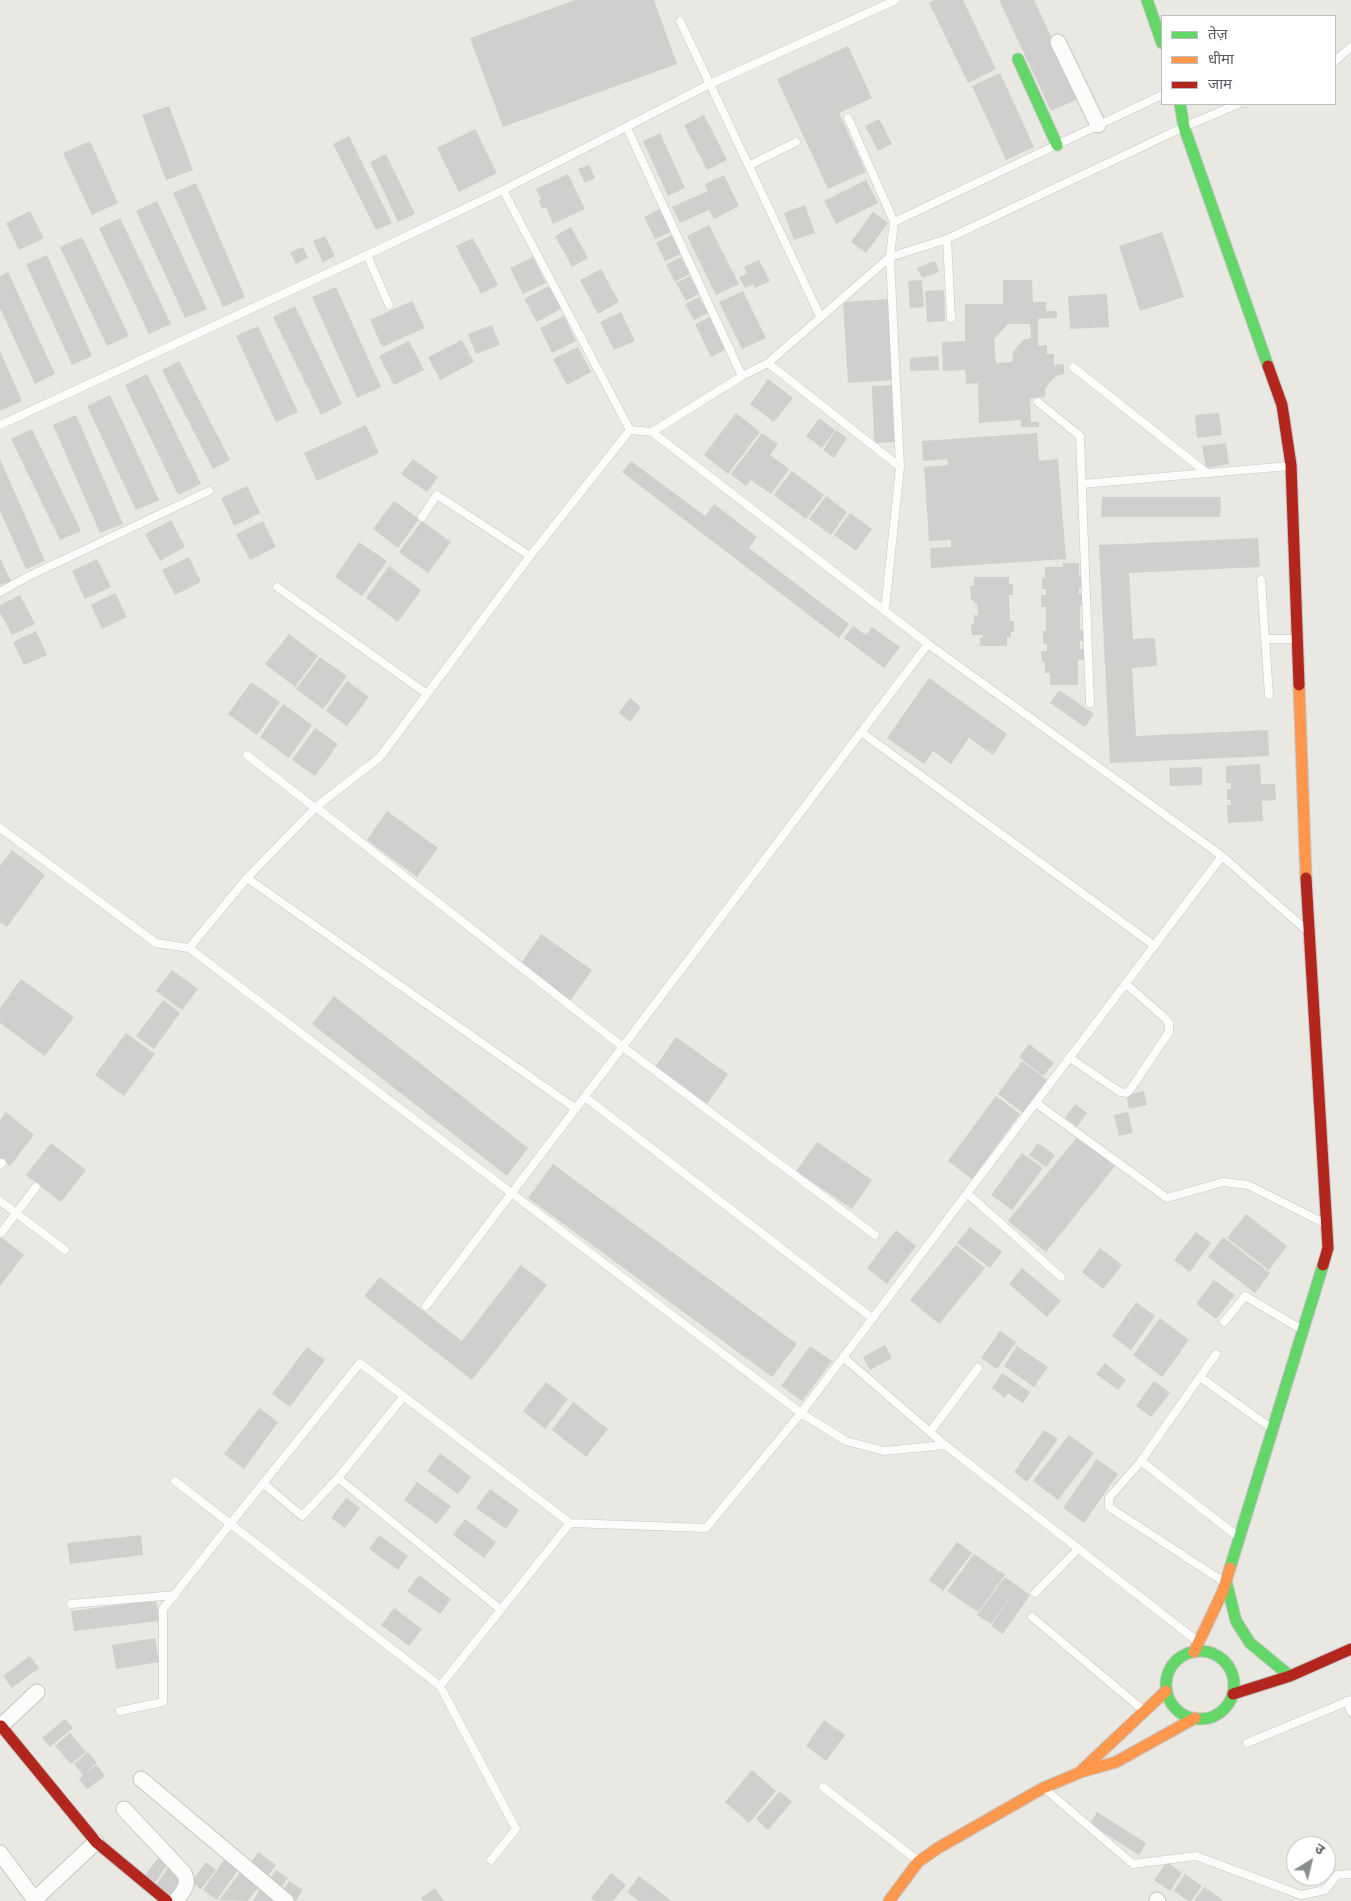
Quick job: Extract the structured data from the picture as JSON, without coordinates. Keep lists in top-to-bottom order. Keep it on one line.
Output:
{"legend":["तेज़","धीमा","जाम"],"north":"top right"}
